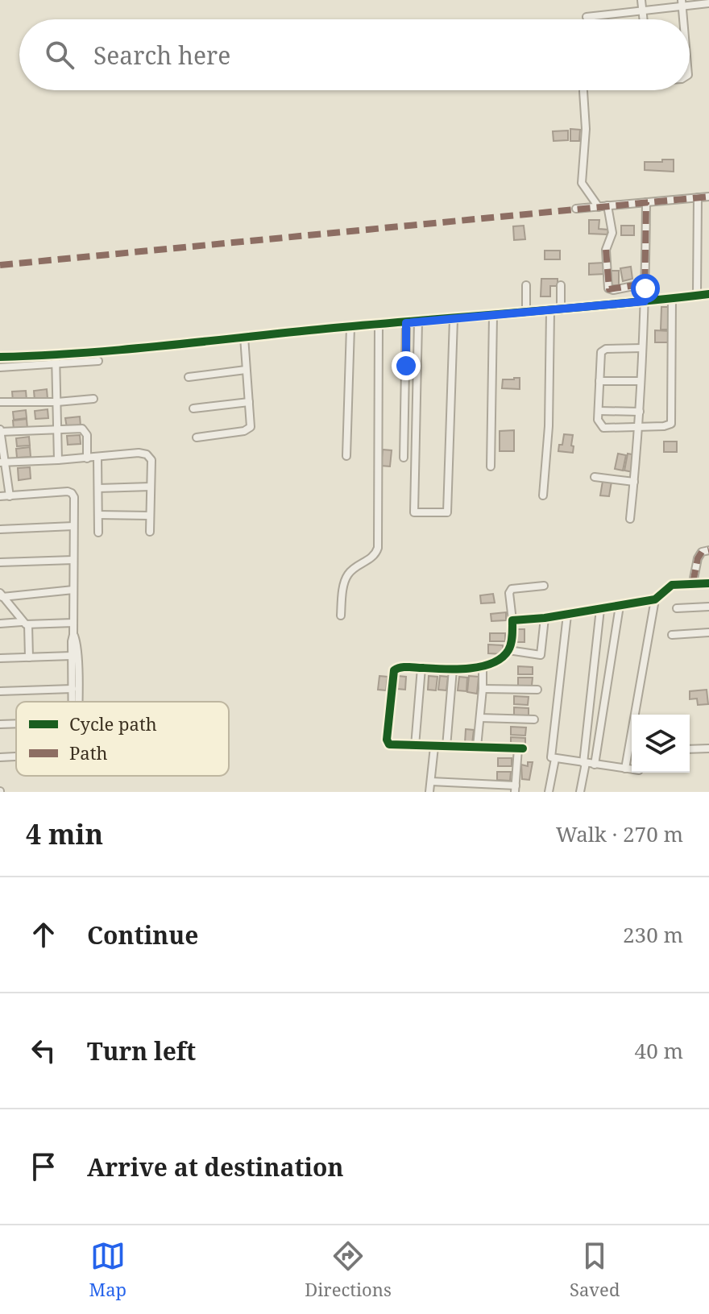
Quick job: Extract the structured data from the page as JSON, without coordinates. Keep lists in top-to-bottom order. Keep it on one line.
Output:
{"legend":["Cycle path","Path"],"page":{"search":"Search here","heading":["4 min","Walk · 270 m"],"list":[["Continue","230 m"],["Turn left","40 m"],"Arrive at destination"],"nav":["Map","Directions","Saved"]}}
